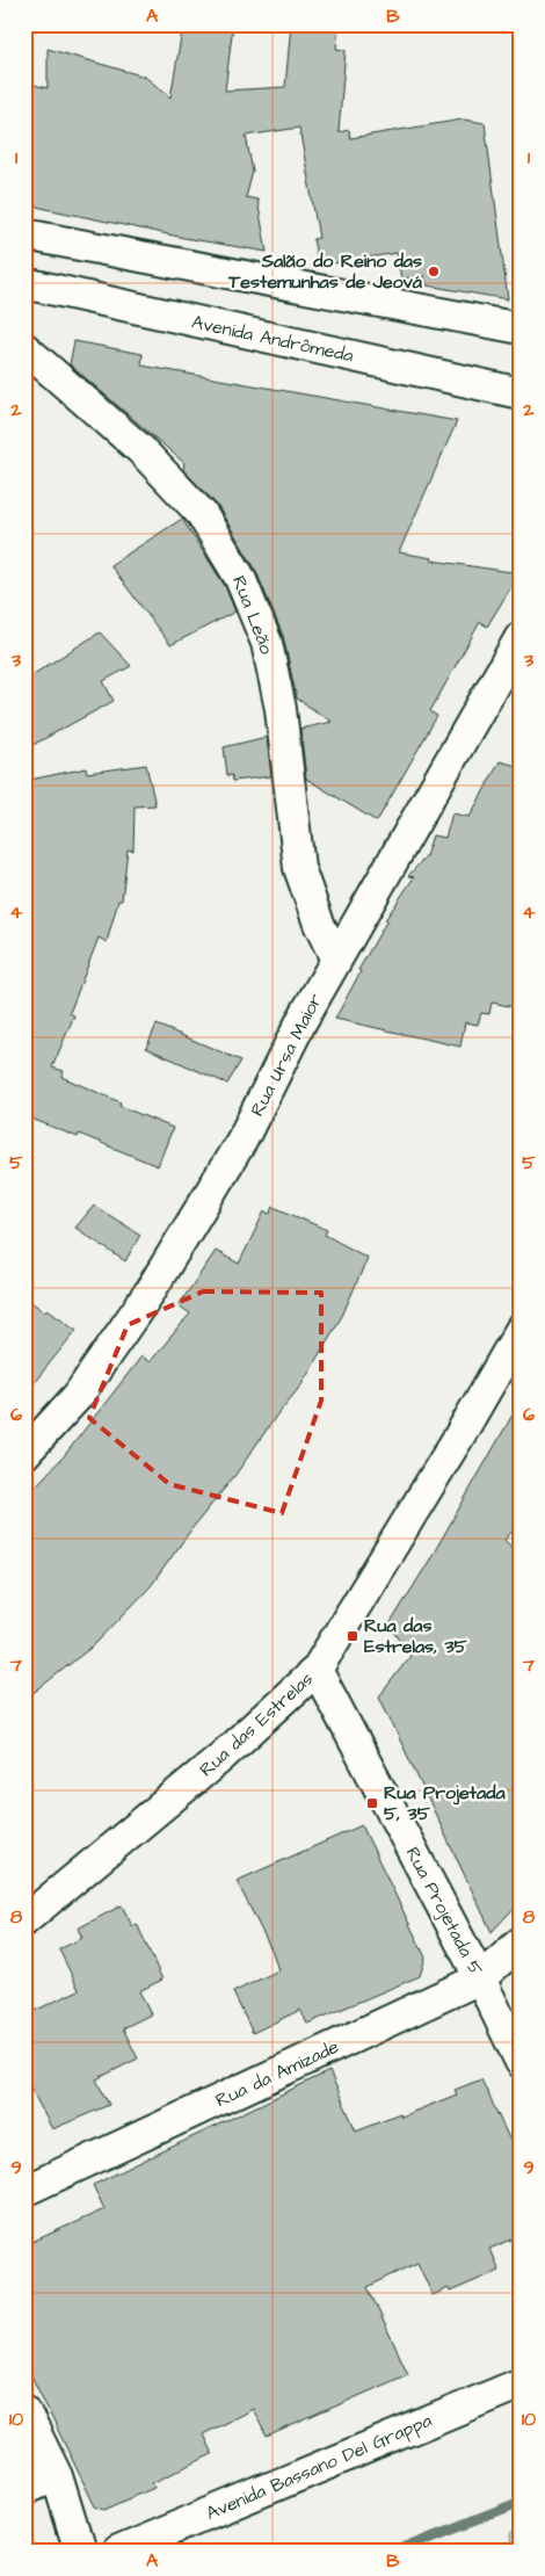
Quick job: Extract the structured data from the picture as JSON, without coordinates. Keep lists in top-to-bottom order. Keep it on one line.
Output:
{"streets":{"street":["Avenida Andrômeda","Rua Leão","Rua Ursa Maior","Rua das Estrelas","Rua Projetada 5","Rua da Amizade","Avenida Bassano Del Grappa"]},"crossings":[["Rua Leão","Rua Ursa Maior"],["Rua das Estrelas","Rua Projetada 5"],["Rua Projetada 5","Rua da Amizade"]],"places":{"other":["Salão do Reino das Testemunhas de Jeová"],"transit":["Rua das Estrelas, 35","Rua Projetada 5, 35"]},"grid":{"columns":["A","B"],"rows":["1","2","3","4","5","6","7","8","9","10"]}}
